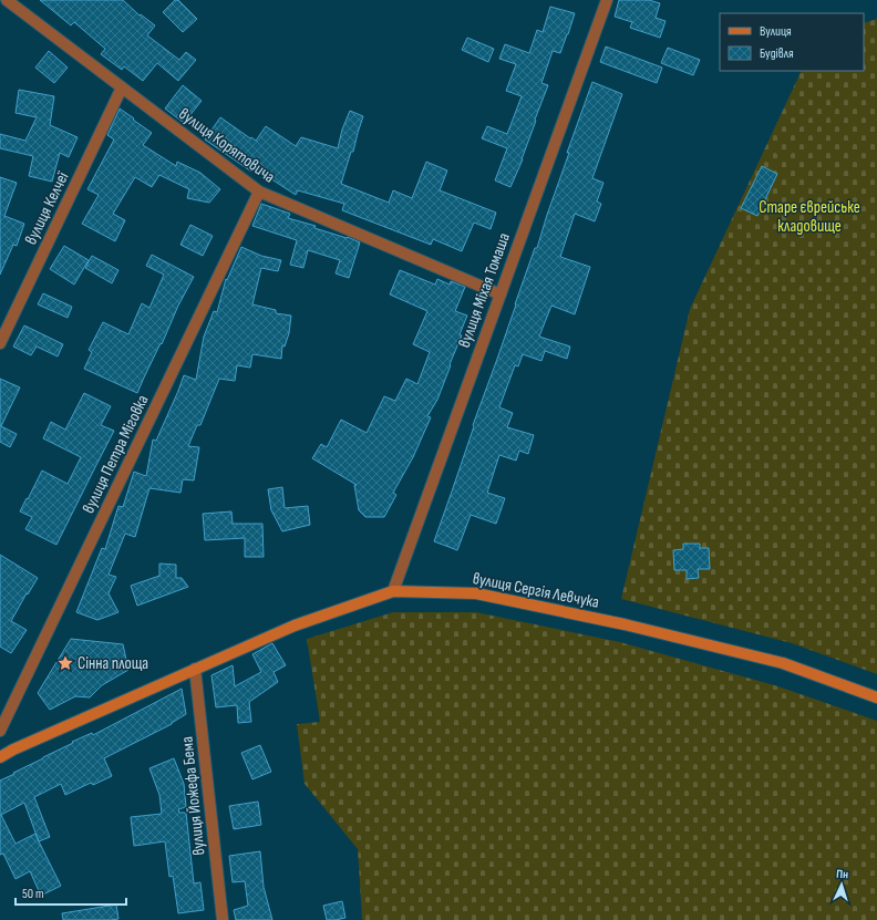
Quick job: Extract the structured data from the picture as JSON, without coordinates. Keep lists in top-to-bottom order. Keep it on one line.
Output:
{"streets":{"main road":["вулиця Сергія Левчука"],"street":["вулиця Корятовича","вулиця Келчеї","вулиця Міхая Томаша","вулиця Петра Міговка","вулиця Йожефа Бема"]},"crossings":[["вулиця Корятовича","вулиця Келчеї"],["вулиця Корятовича","вулиця Міхая Томаша"],["вулиця Корятовича","вулиця Петра Міговка"],["вулиця Міхая Томаша","вулиця Сергія Левчука"],["вулиця Сергія Левчука","вулиця Йожефа Бема"]],"parks":["Старе єврейське кладовище"],"places":{"place":["Сінна площа"]},"legend":["Вулиця","Будівля"],"scale_bar":"50 m","north":"top"}
